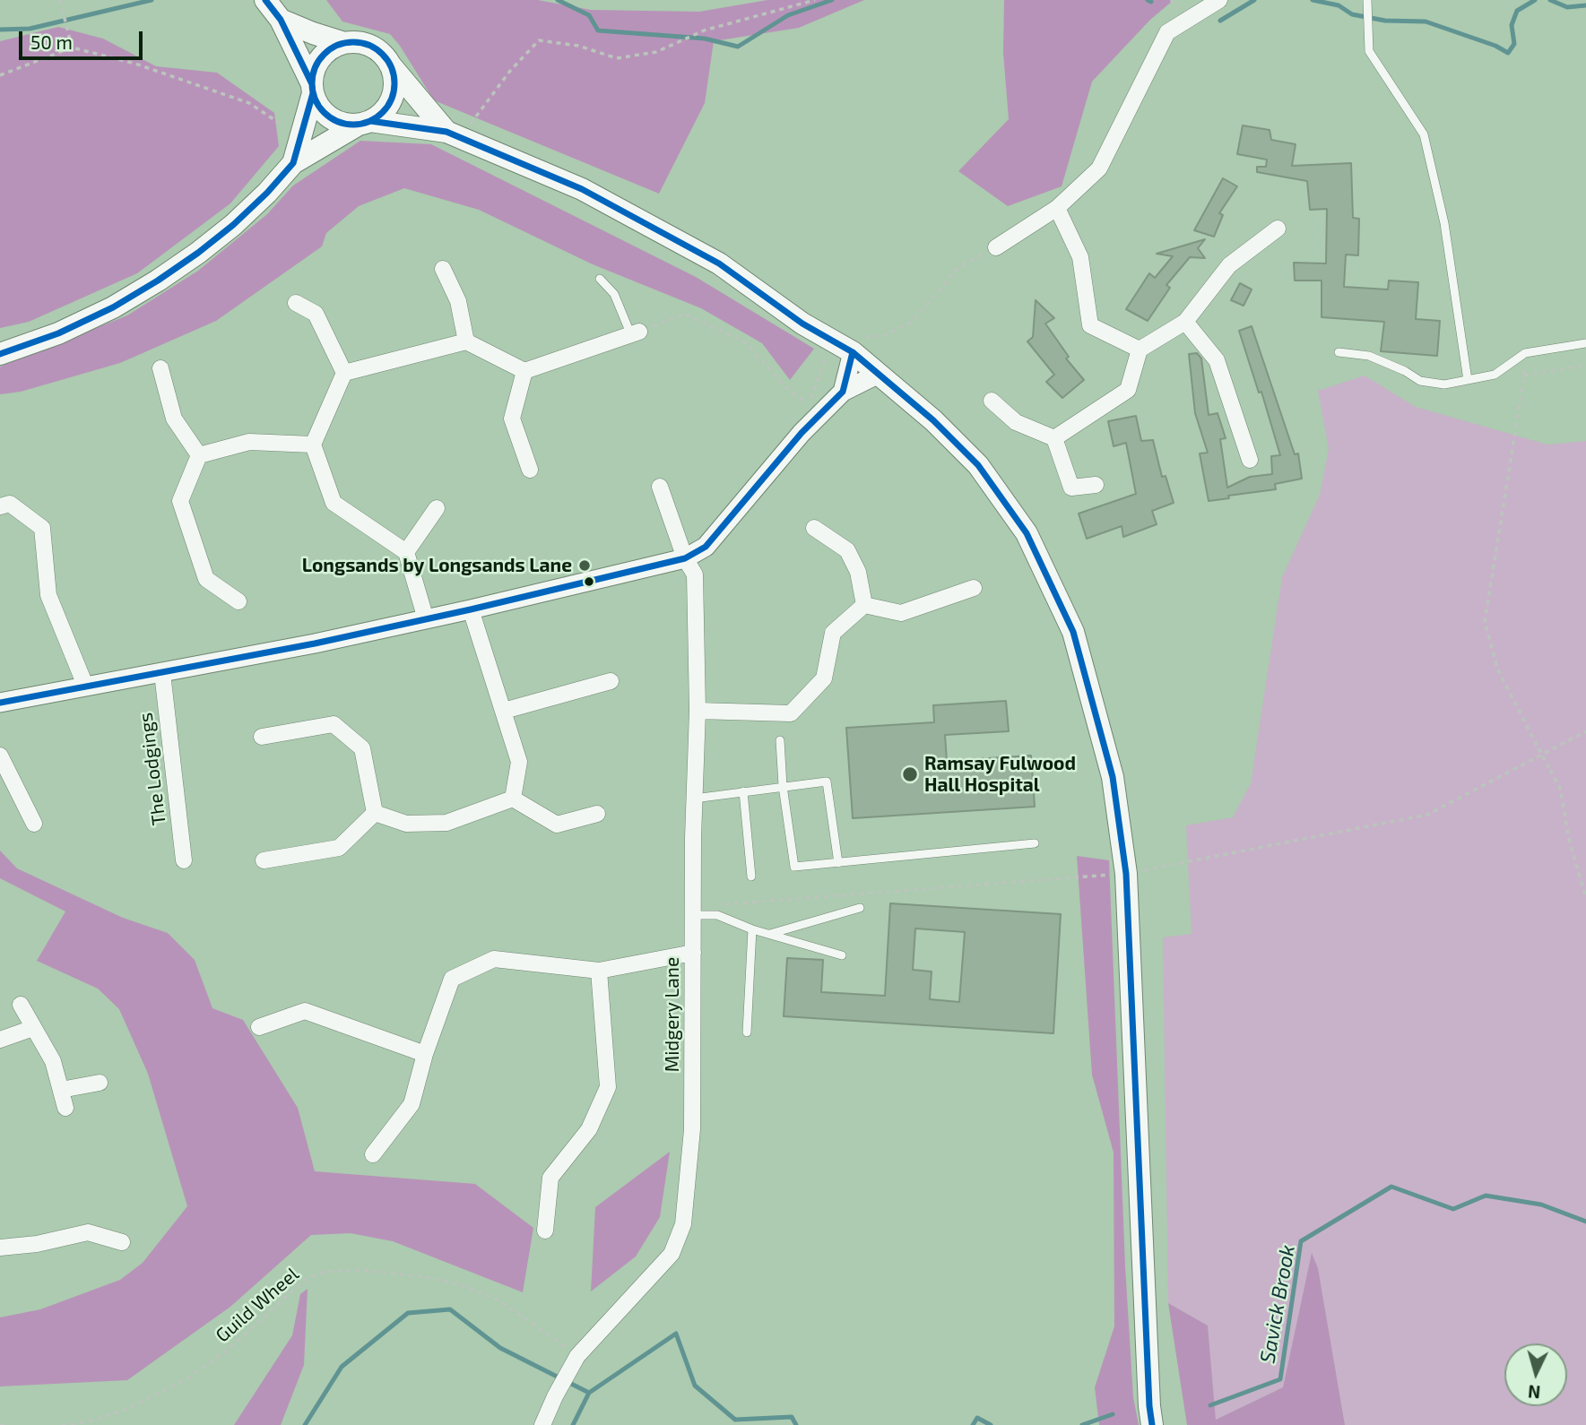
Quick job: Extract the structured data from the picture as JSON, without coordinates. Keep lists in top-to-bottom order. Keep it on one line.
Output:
{"streets":{"street":["The Lodgings","Midgery Lane"],"path":["Guild Wheel"]},"crossings":[["Midgery Lane","Guild Wheel"]],"water":["Savick Brook"],"places":["Longsands by Longsands Lane","Ramsay Fulwood Hall Hospital"],"scale_bar":"50 m","north":"bottom"}
